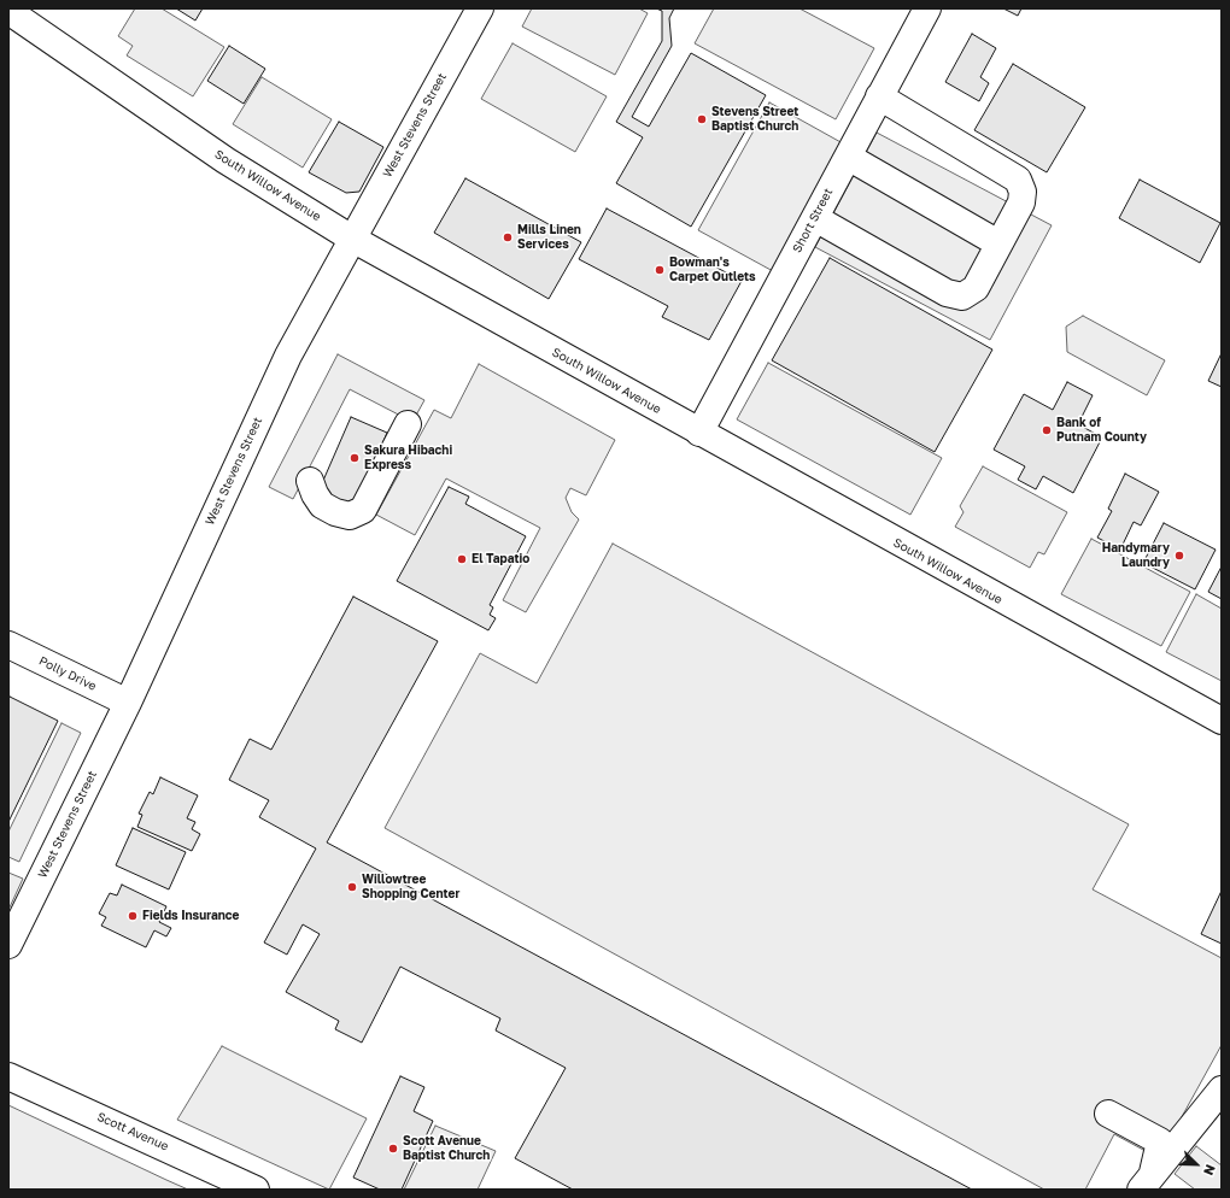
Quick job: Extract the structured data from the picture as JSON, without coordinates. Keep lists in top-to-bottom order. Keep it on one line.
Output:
{"streets":{"street":["West Stevens Street","South Willow Avenue","Short Street","Polly Drive","Scott Avenue"]},"crossings":[["West Stevens Street","South Willow Avenue"],["West Stevens Street","Polly Drive"],["South Willow Avenue","Short Street"]],"places":["Stevens Street Baptist Church","Mills Linen Services","Bowman's Carpet Outlets","Bank of Putnam County","Sakura Hibachi Express","Handymary Laundry","El Tapatio","Willowtree Shopping Center","Fields Insurance","Scott Avenue Baptist Church"],"north":"bottom right"}
